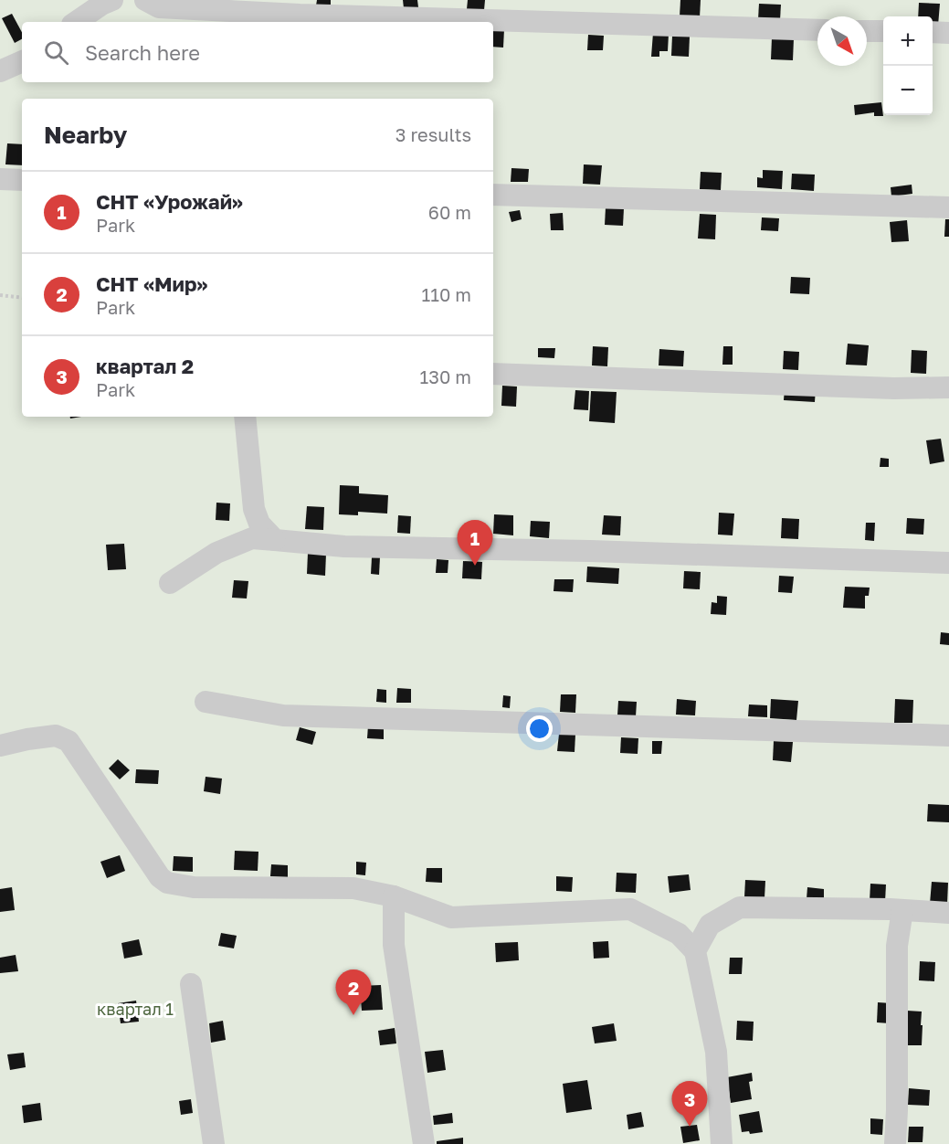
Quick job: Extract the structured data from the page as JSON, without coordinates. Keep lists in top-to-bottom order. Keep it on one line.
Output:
{"parks":["квартал 1"],"north":"bottom right","page":{"map_buttons":["+","−"],"search":"Search here","heading":["Nearby","3 results"],"list":[{"mark":"1","name":"СНТ «Урожай»","note":"Park","value":"60 m"},{"mark":"2","name":"СНТ «Мир»","note":"Park","value":"110 m"},{"mark":"3","name":"квартал 2","note":"Park","value":"130 m"}],"pins":["1","2","3"]}}
